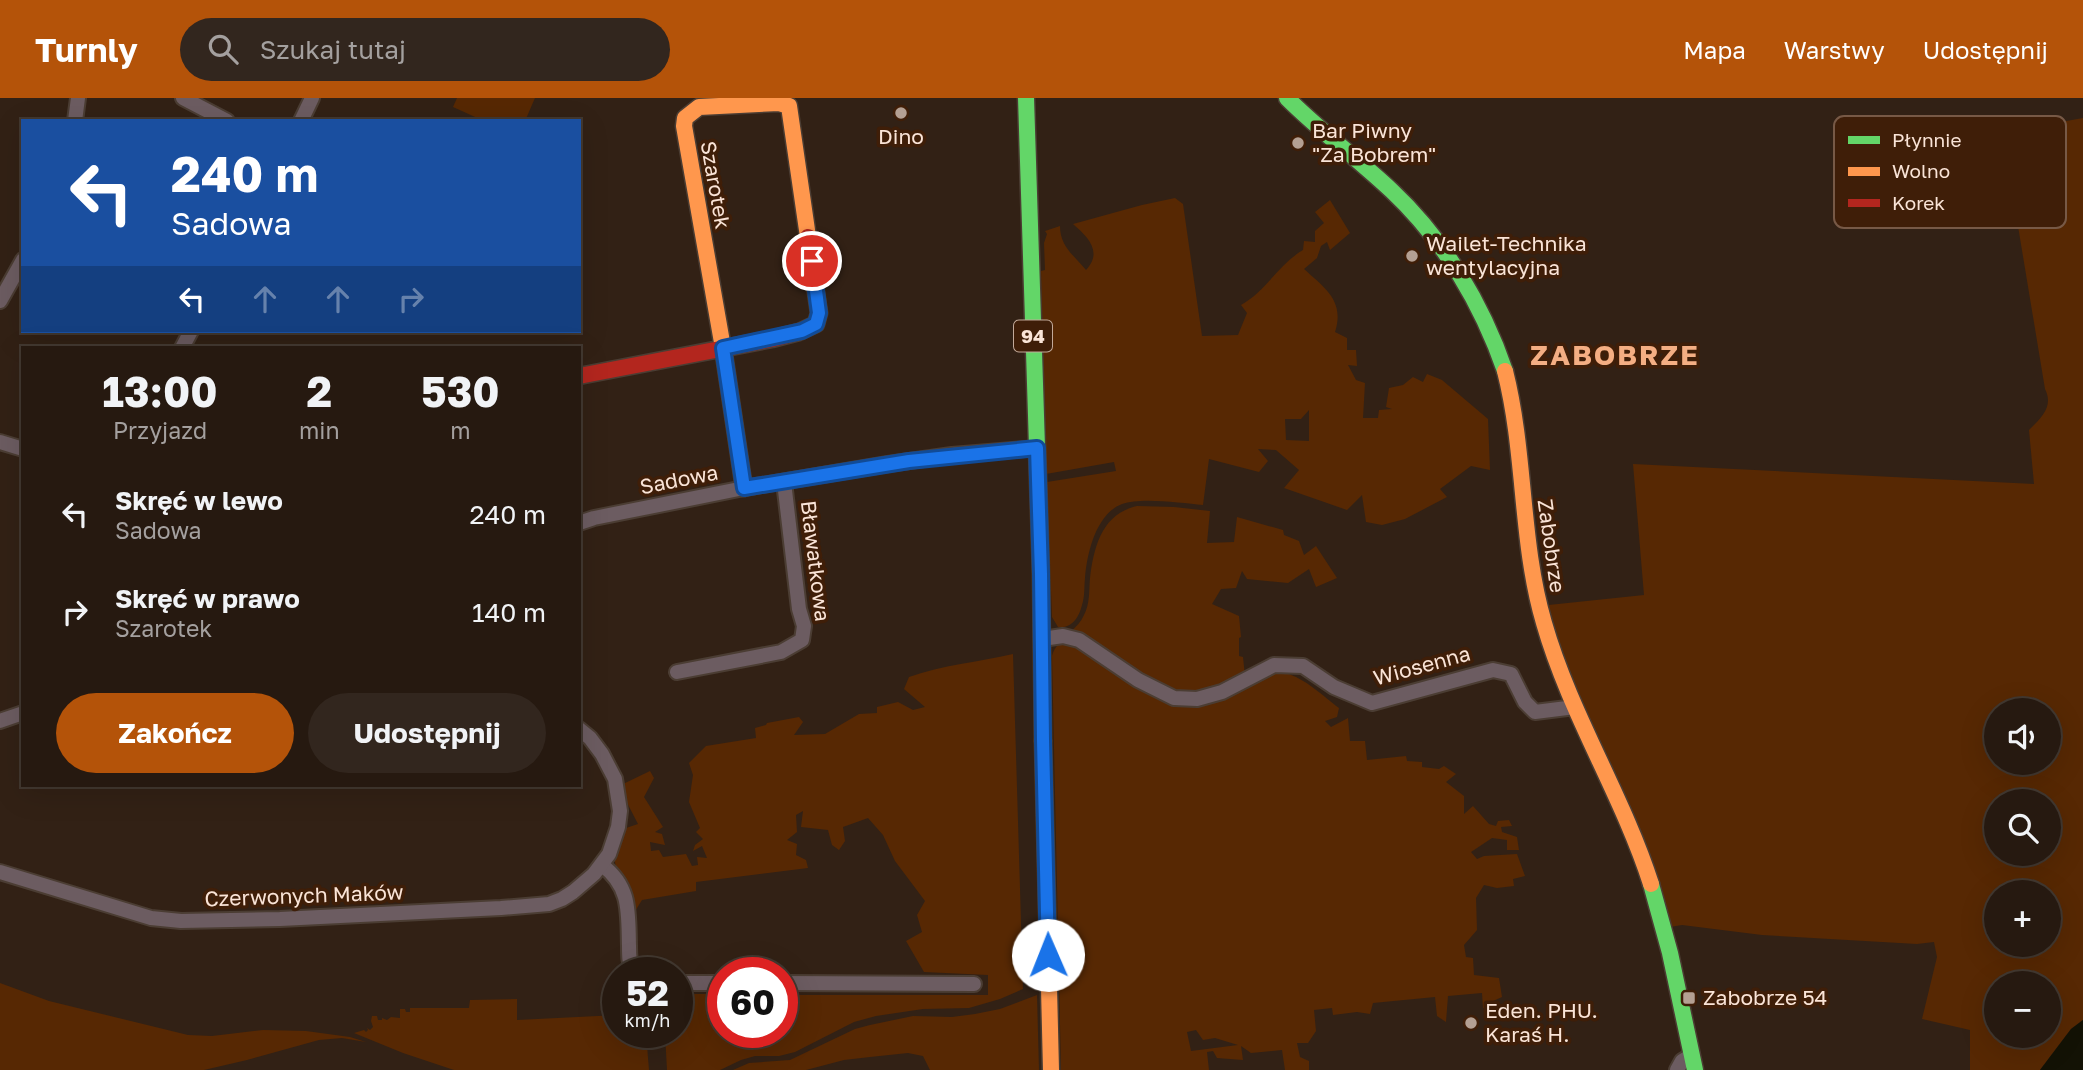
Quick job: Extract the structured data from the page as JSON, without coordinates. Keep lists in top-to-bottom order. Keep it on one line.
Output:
{"streets":{"street":["Szarotek","94","Sadowa","Zabobrze","Bławatkowa","Wiosenna","Czerwonych Maków"]},"crossings":[["Szarotek","Sadowa"],["94","Sadowa"],["94","Wiosenna"],["Sadowa","Bławatkowa"],["Zabobrze","Wiosenna"]],"districts":["ZABOBRZE"],"places":{"other":["Dino","Bar Piwny \"Za Bobrem\"","Wailet-Technika wentylacyjna","Eden. PHU. Karaś H."],"transit":["Zabobrze 54"]},"legend":["Płynnie","Wolno","Korek"],"page":{"header":"Turnly","search":"Szukaj tutaj","nav":["Mapa","Warstwy","Udostępnij"],"turn":["240 m","Sadowa"],"eta":["13:00","Przyjazd","2","min","530","m"],"list":[{"name":"Skręć w lewo","note":"Sadowa","value":"240 m"},{"name":"Skręć w prawo","note":"Szarotek","value":"140 m"}],"buttons":["Zakończ","Udostępnij"],"map_buttons":["+","−"],"speed":"52 km/h","limit":"60"}}
